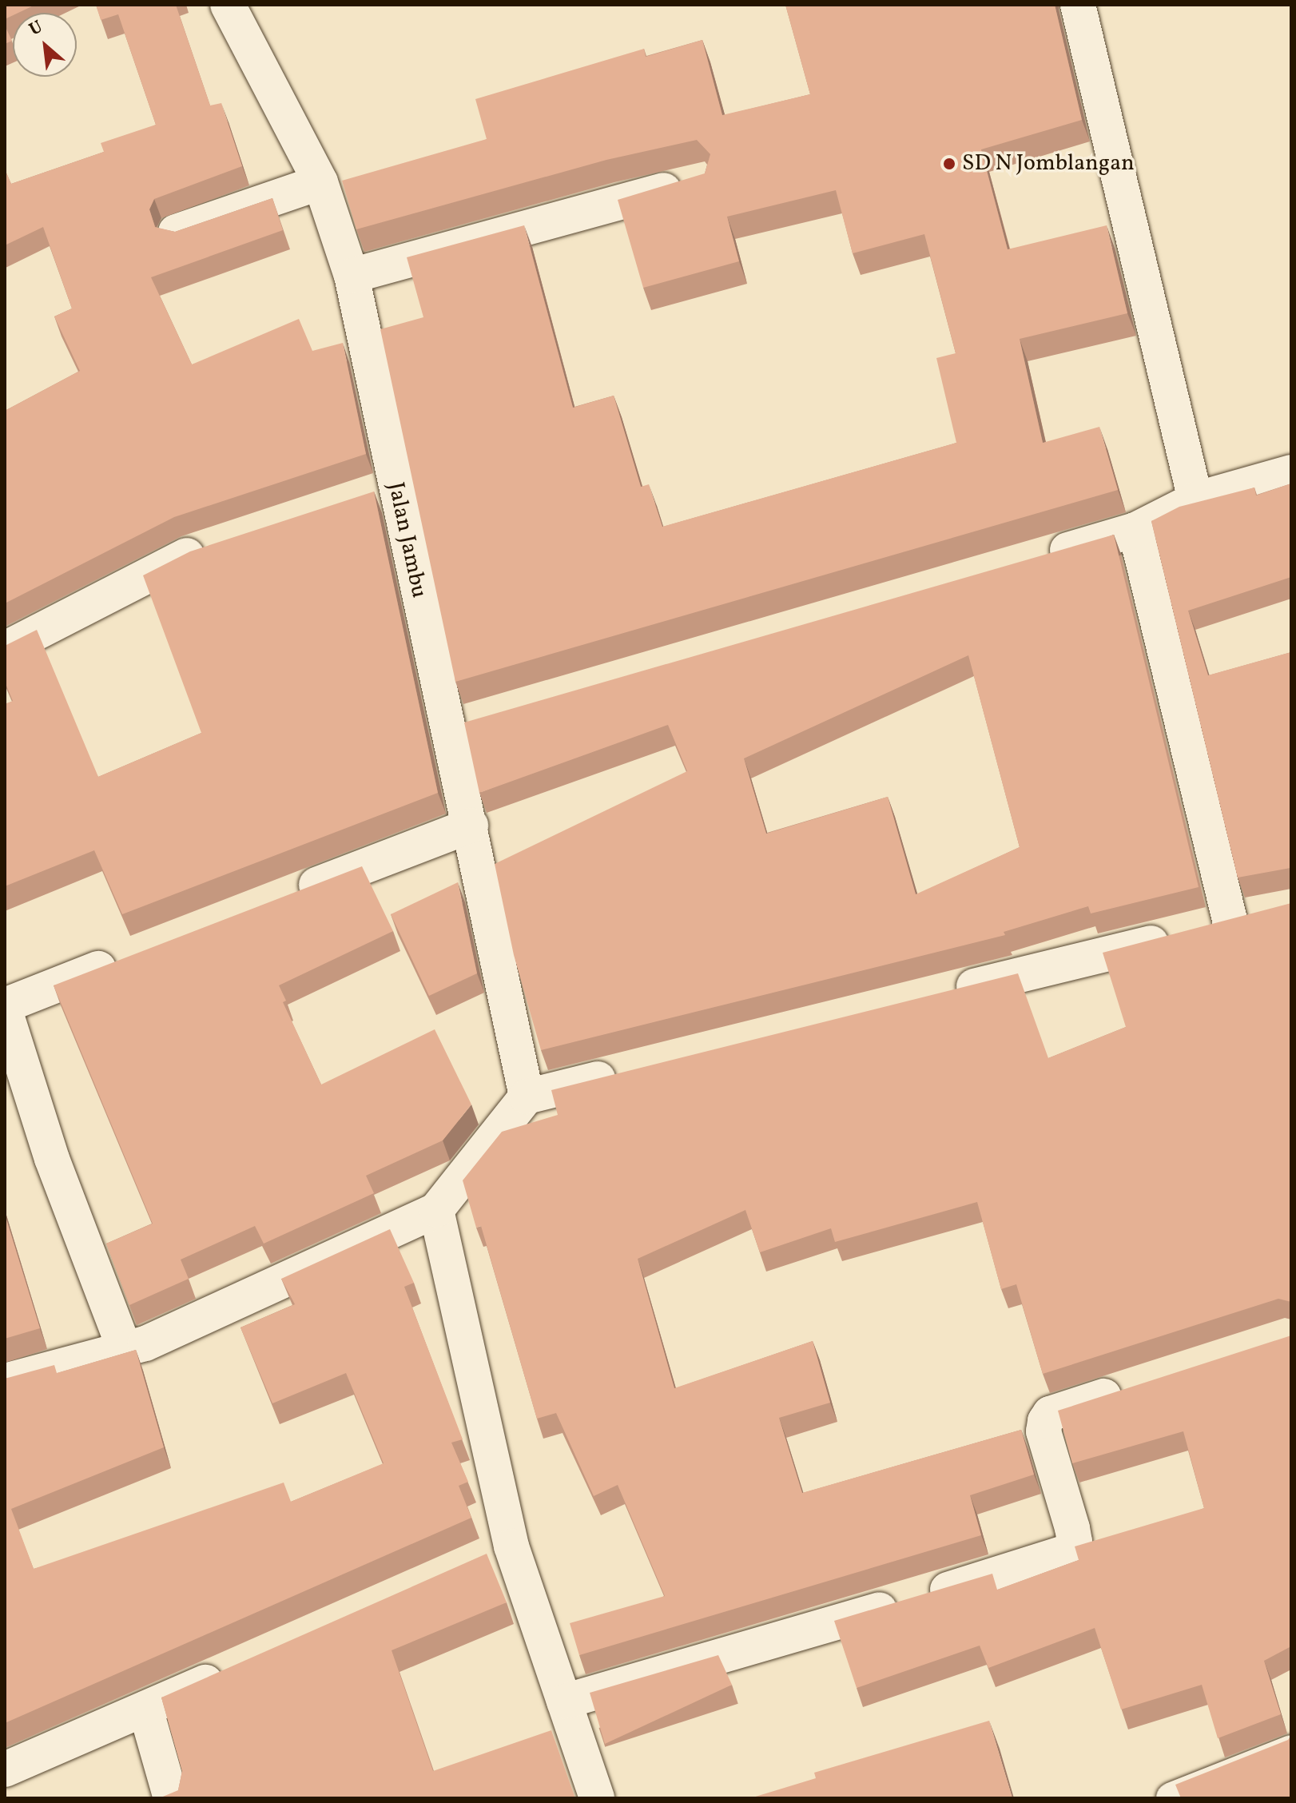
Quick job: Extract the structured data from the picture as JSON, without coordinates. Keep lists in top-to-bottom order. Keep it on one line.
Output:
{"streets":{"street":["Jalan Jambu"]},"places":["SD N Jomblangan"],"north":"top left"}
